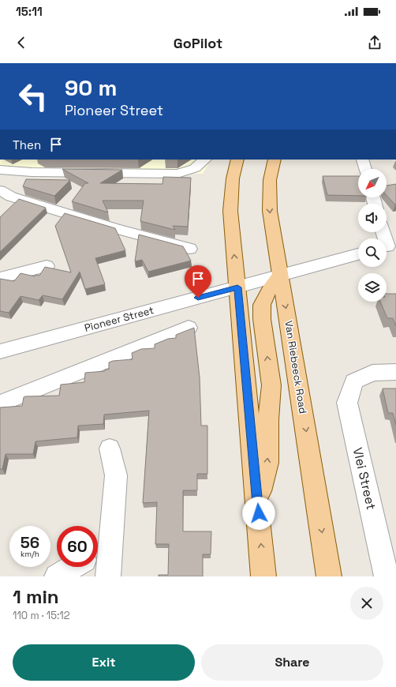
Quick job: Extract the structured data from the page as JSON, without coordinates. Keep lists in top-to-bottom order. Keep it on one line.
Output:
{"streets":{"main road":["Van Riebeeck Road"],"street":["Pioneer Street","Vlei Street"]},"crossings":[["Pioneer Street","Van Riebeeck Road"]],"north":"bottom left","page":{"status":"15:11","header":"GoPilot","turn":["90 m","Pioneer Street"],"then":"Then","speed":"56 km/h","limit":"60","heading":["1 min","110 m · 15:12"],"buttons":["Exit","Share"]}}
